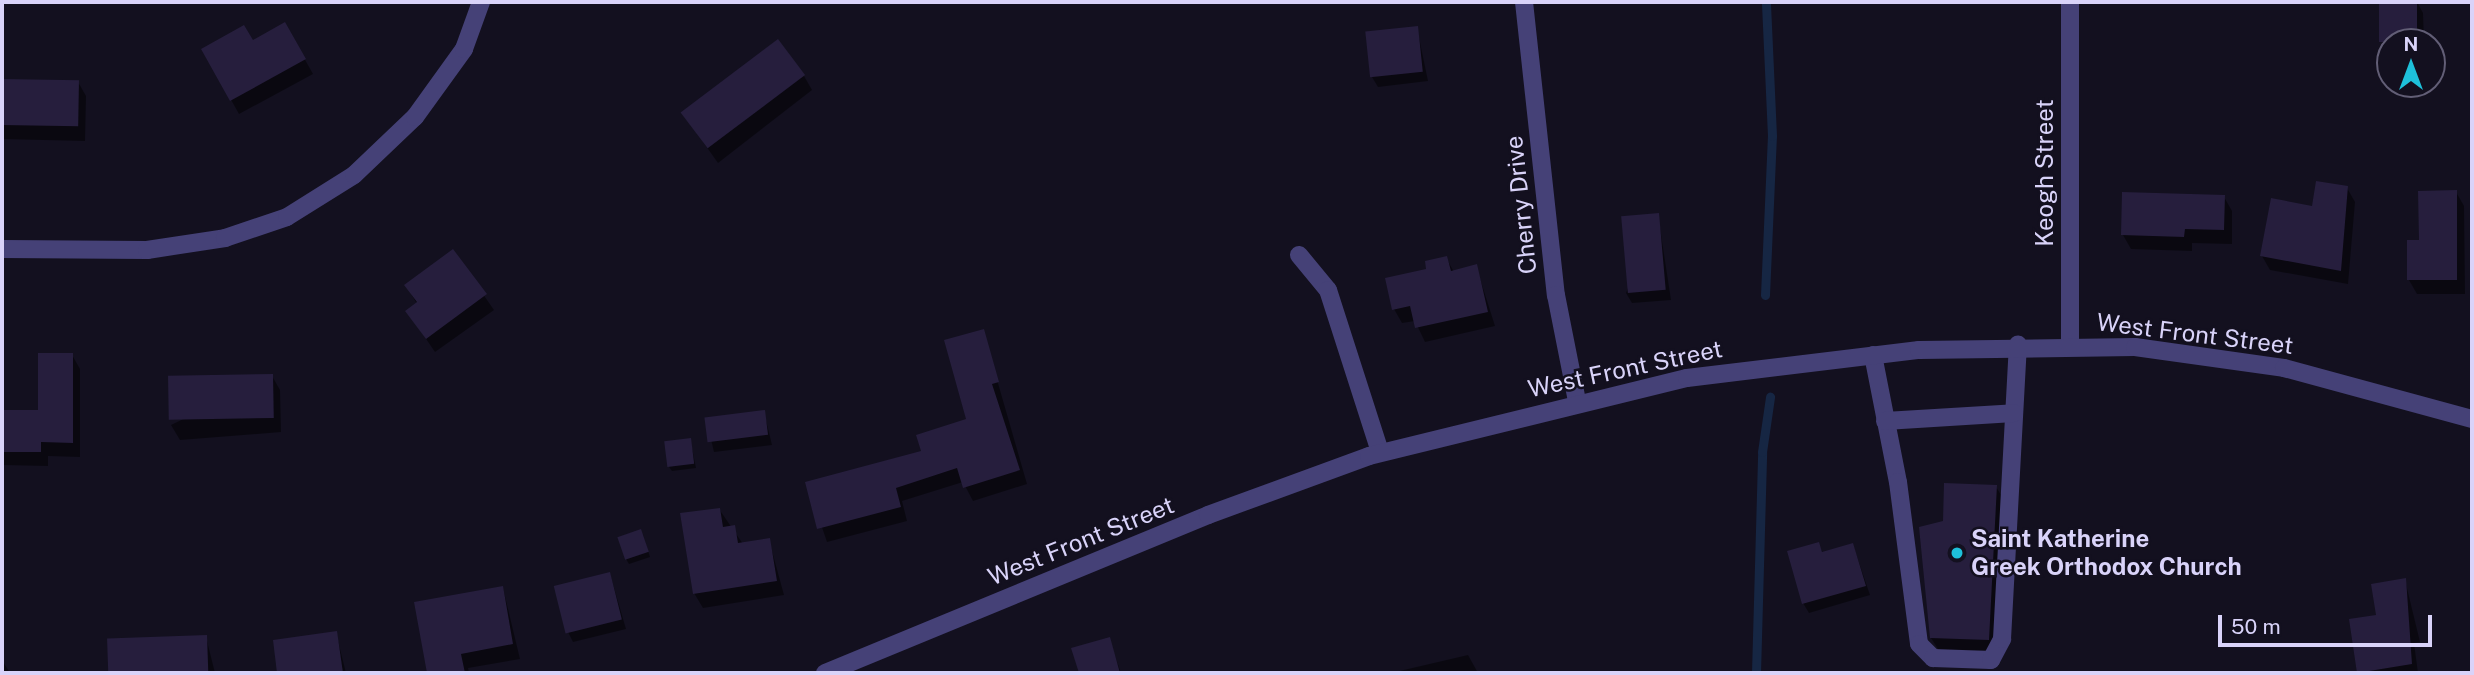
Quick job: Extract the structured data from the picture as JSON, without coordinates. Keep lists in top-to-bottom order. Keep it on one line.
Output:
{"streets":{"street":["Keogh Street","Cherry Drive","West Front Street"]},"crossings":[["Keogh Street","West Front Street"],["Cherry Drive","West Front Street"]],"places":["Saint Katherine Greek Orthodox Church"],"scale_bar":"50 m","north":"top"}
